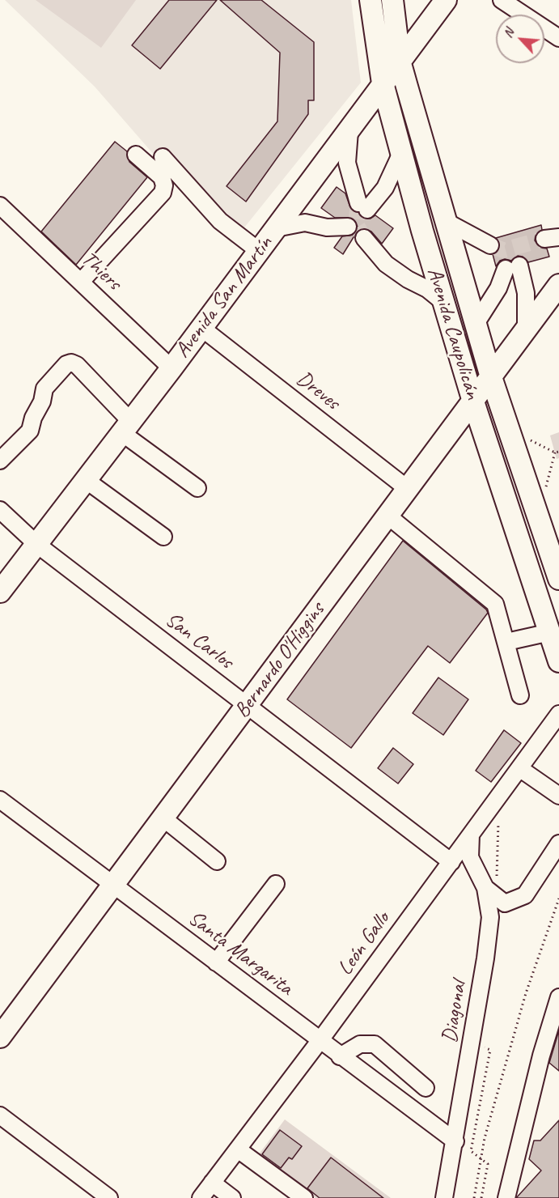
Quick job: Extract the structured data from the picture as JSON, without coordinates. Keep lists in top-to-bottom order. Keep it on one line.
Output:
{"streets":{"main road":["Avenida San Martín","Avenida Caupolicán","Bernardo O'Higgins"],"street":["Thiers","Dreves","San Carlos","León Gallo","Santa Margarita","Diagonal"]},"crossings":[["Thiers","Avenida San Martín"],["Avenida San Martín","Avenida Caupolicán"],["Avenida San Martín","Dreves"],["Avenida San Martín","San Carlos"],["Avenida Caupolicán","Bernardo O'Higgins"],["Dreves","Bernardo O'Higgins"],["San Carlos","Bernardo O'Higgins"],["San Carlos","León Gallo"],["Bernardo O'Higgins","Santa Margarita"],["León Gallo","Santa Margarita"],["León Gallo","Diagonal"],["Santa Margarita","Diagonal"]],"north":"top left"}
